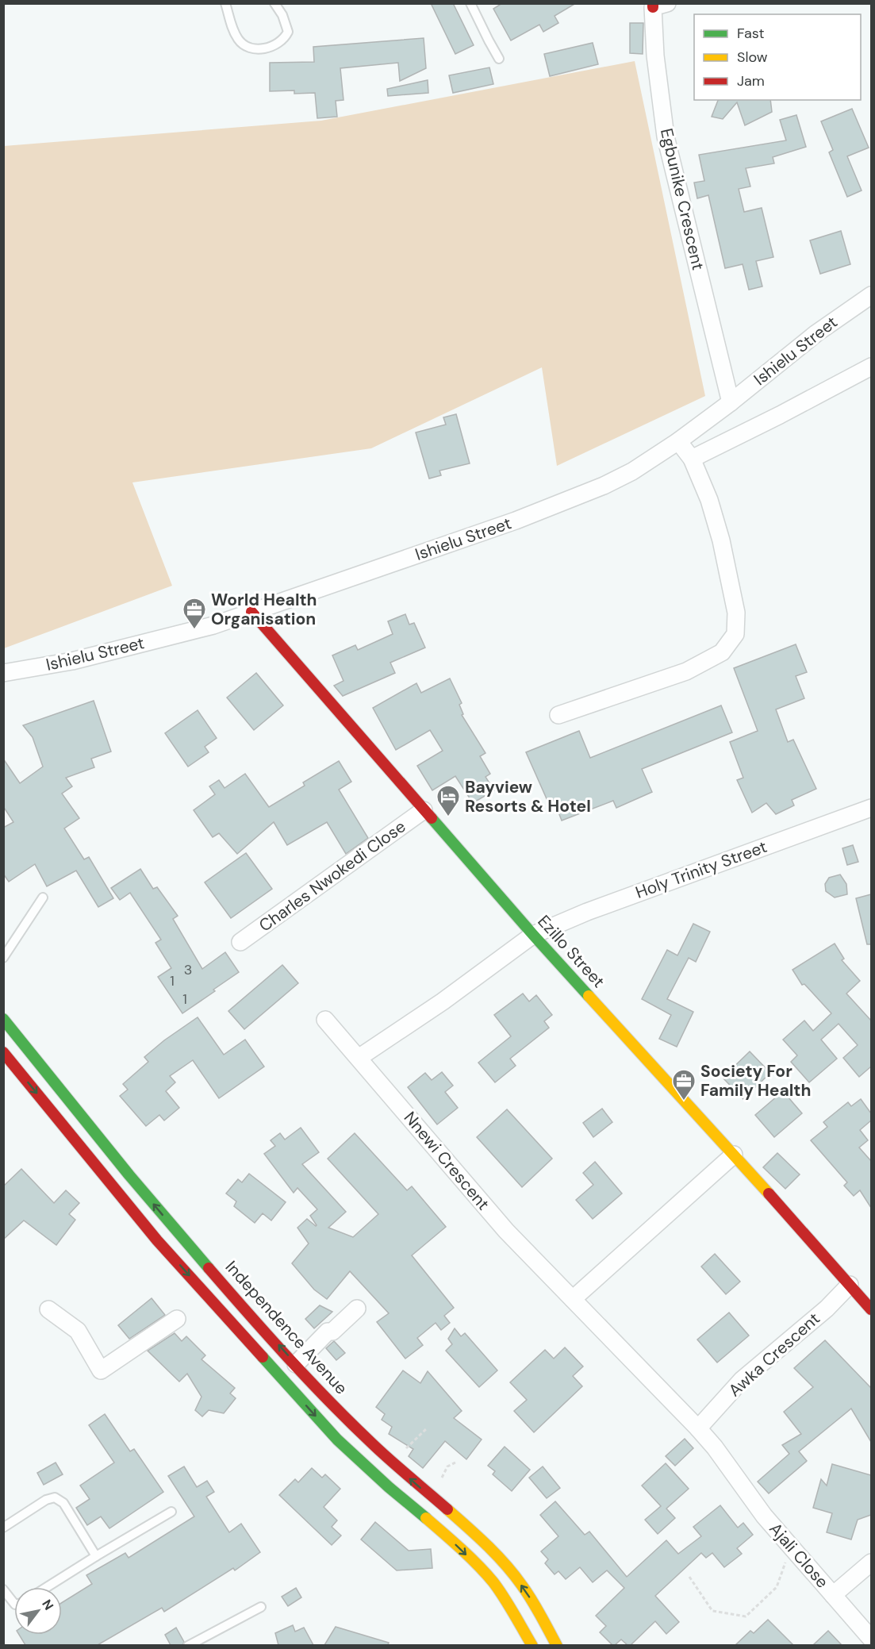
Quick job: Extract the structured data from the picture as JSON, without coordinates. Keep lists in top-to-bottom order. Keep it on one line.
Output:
{"streets":{"main road":["Ezillo Street","Independence Avenue"],"street":["Egbunike Crescent","Ishielu Street","Holy Trinity Street","Charles Nwokedi Close","Nnewi Crescent","Awka Crescent","Ajali Close"]},"crossings":[["Egbunike Crescent","Ishielu Street"],["Ishielu Street","Ezillo Street"],["Holy Trinity Street","Ezillo Street"],["Holy Trinity Street","Nnewi Crescent"],["Charles Nwokedi Close","Ezillo Street"],["Ezillo Street","Awka Crescent"],["Nnewi Crescent","Awka Crescent"],["Nnewi Crescent","Ajali Close"],["Awka Crescent","Ajali Close"]],"places":{"office":["World Health Organisation","Society For Family Health"],"hotel":["Bayview Resorts & Hotel"]},"house_numbers":["3","1","1"],"legend":["Fast","Slow","Jam"],"north":"top right"}
